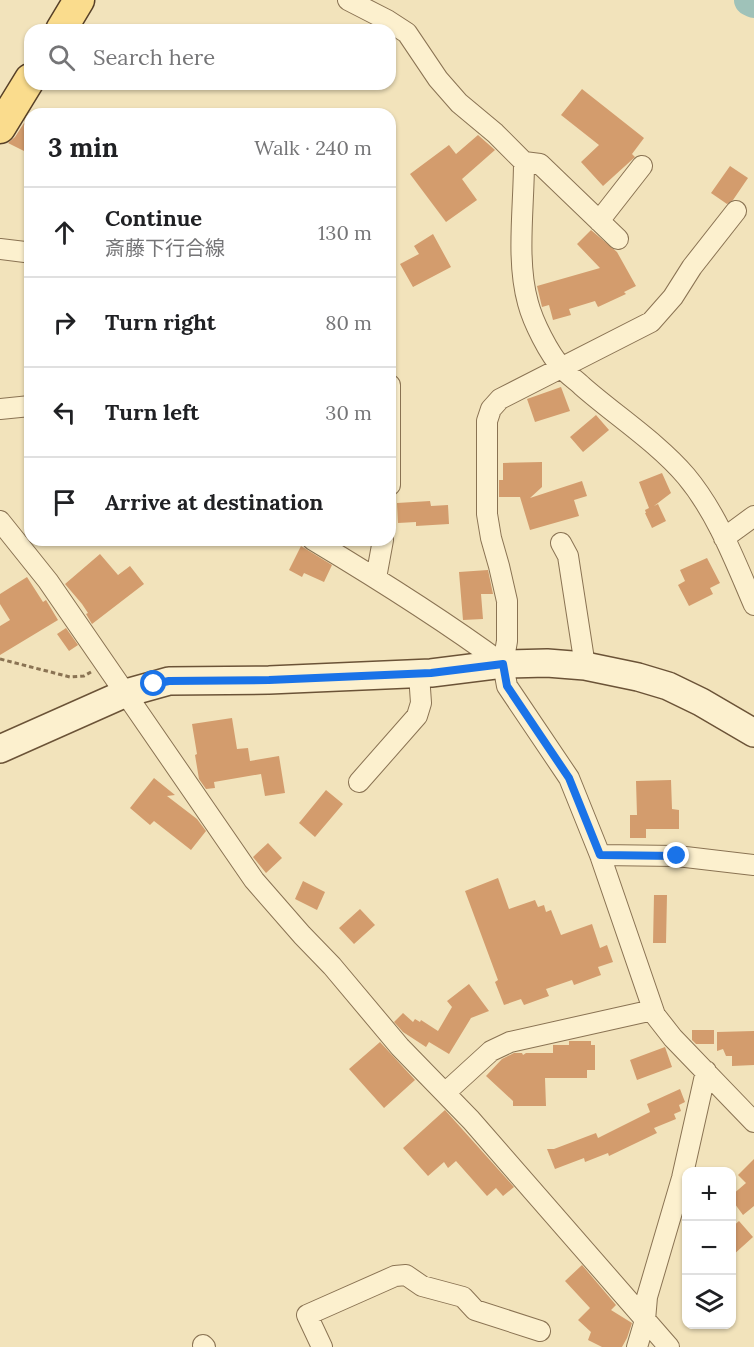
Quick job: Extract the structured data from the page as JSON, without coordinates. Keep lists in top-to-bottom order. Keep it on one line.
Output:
{"page":{"search":"Search here","heading":["3 min","Walk · 240 m"],"list":[["Continue","斎藤下行合線","130 m"],["Turn right","80 m"],["Turn left","30 m"],"Arrive at destination"],"map_buttons":["+","−"]}}
